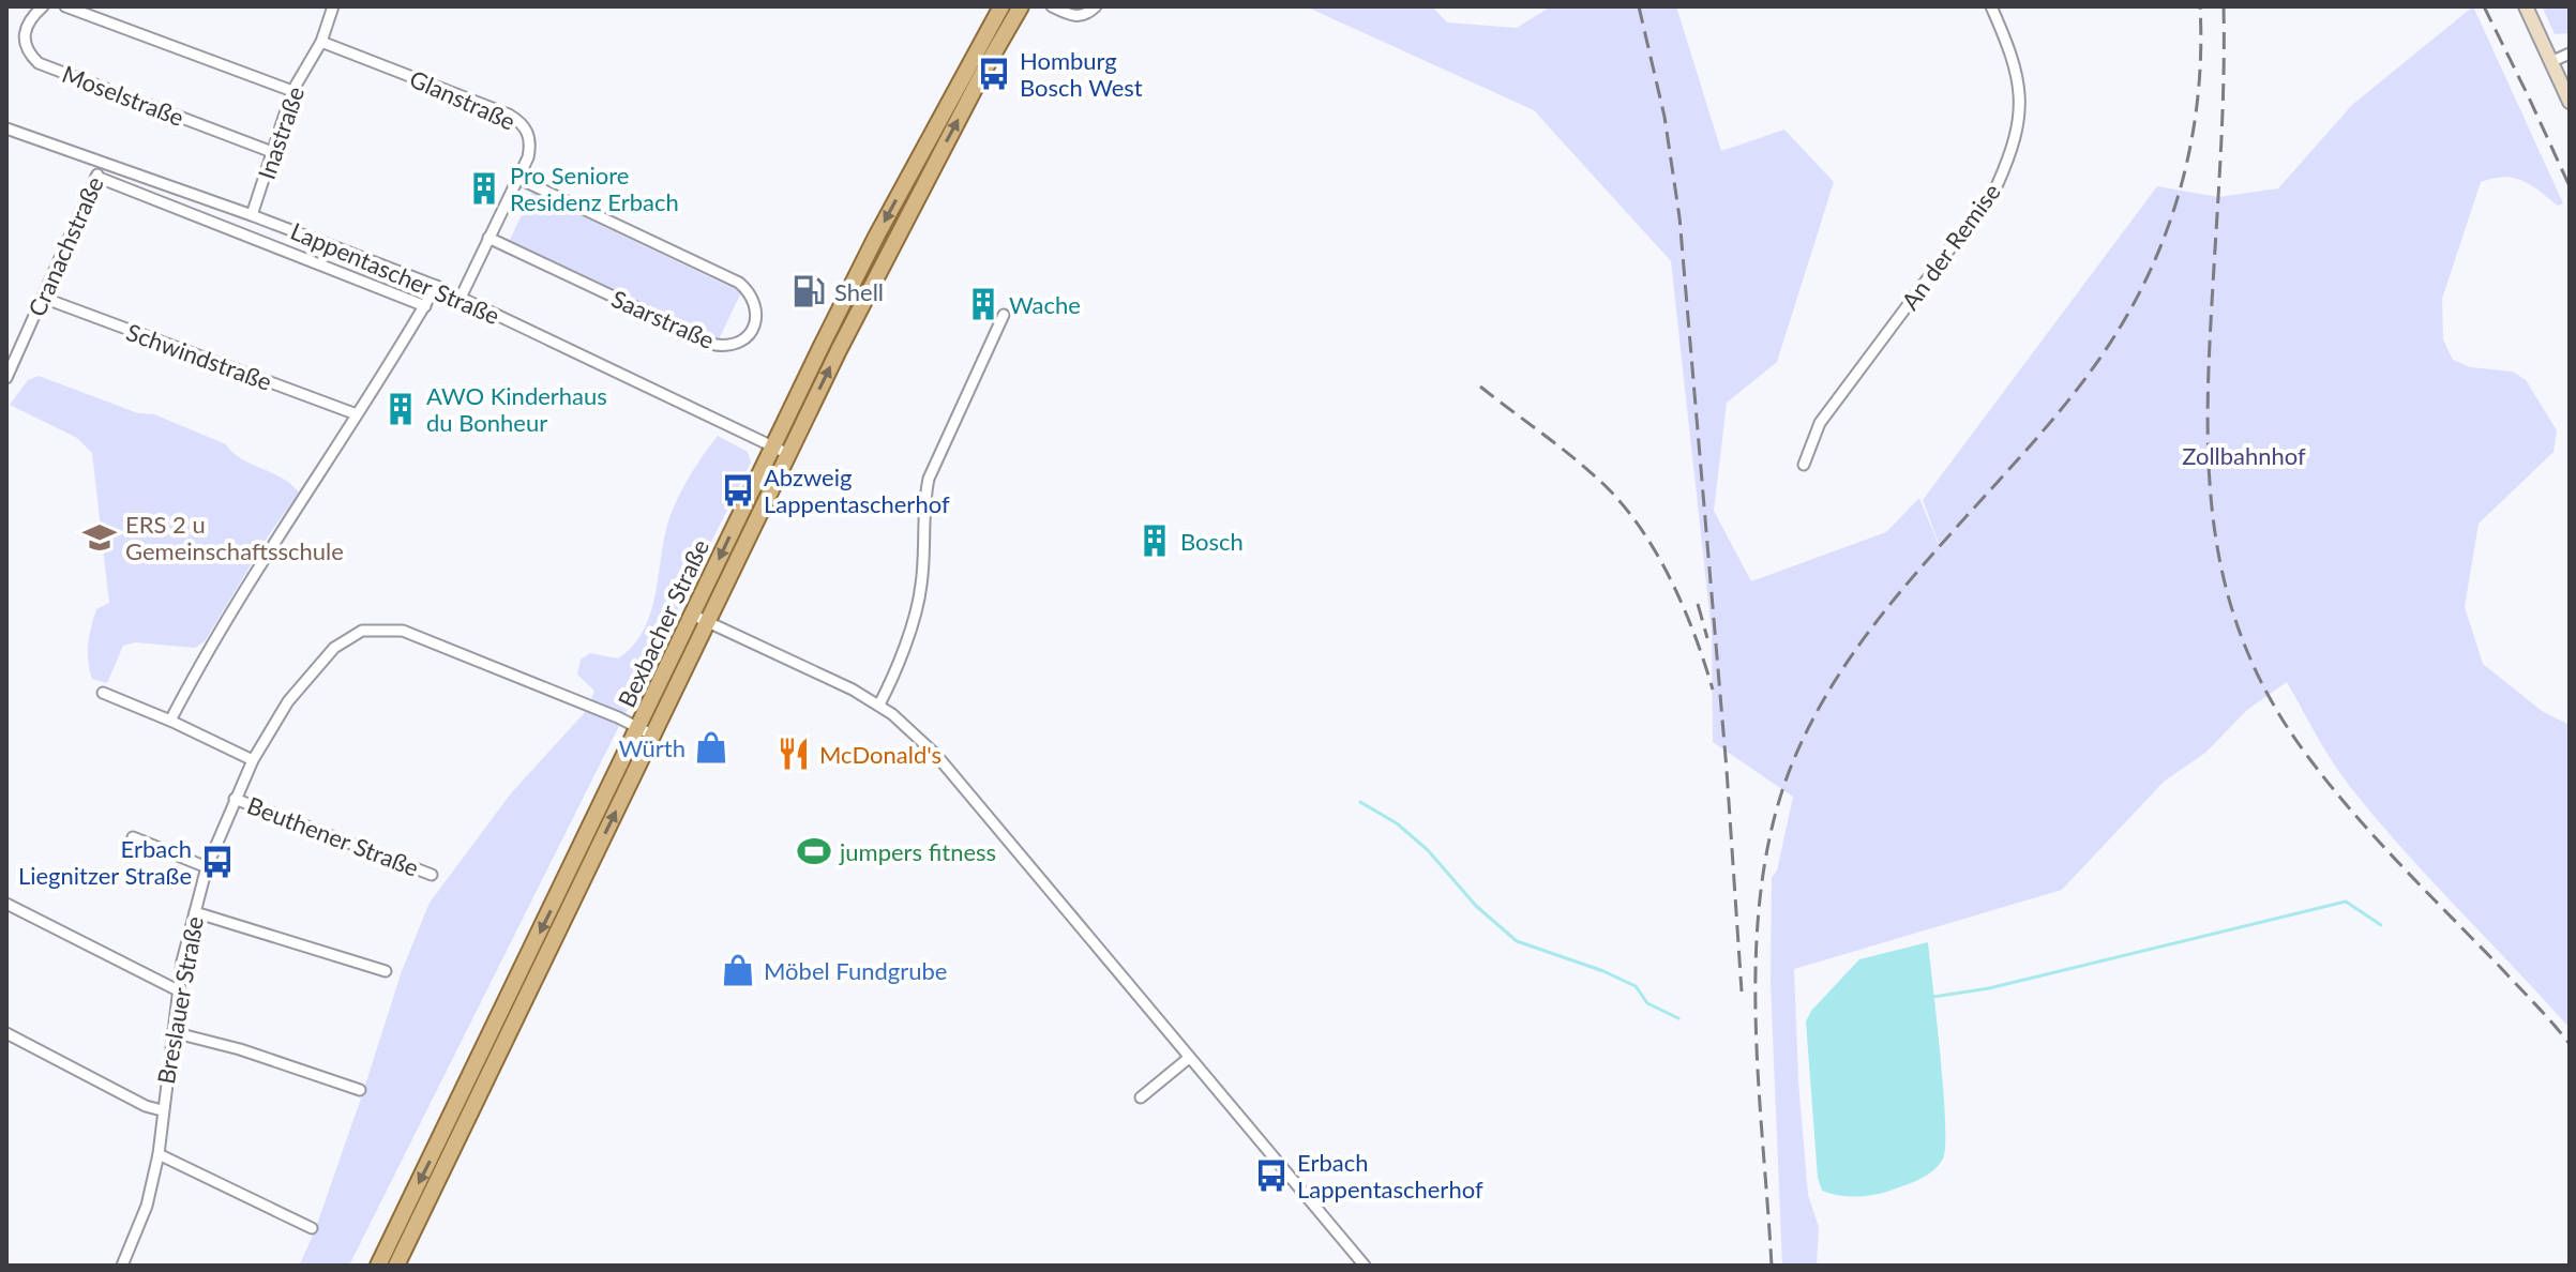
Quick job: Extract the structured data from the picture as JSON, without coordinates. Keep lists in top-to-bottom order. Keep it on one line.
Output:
{"streets":{"main road":["Bexbacher Straße"],"street":["Moselstraße","Glanstraße","Inastraße","Cranachstraße","An der Remise","Lappentascher Straße","Saarstraße","Schwindstraße","Beuthener Straße","Breslauer Straße"]},"crossings":[["Moselstraße","Inastraße"],["Glanstraße","Inastraße"],["Glanstraße","Lappentascher Straße"],["Glanstraße","Saarstraße"],["Inastraße","Lappentascher Straße"],["Cranachstraße","Lappentascher Straße"],["Cranachstraße","Schwindstraße"],["Lappentascher Straße","Bexbacher Straße"],["Bexbacher Straße","Breslauer Straße"],["Beuthener Straße","Breslauer Straße"]],"parks":["Zollbahnhof"],"places":{"bus stop":["Homburg Bosch West","Abzweig Lappentascherhof","Erbach Liegnitzer Straße","Erbach Lappentascherhof"],"building":["Pro Seniore Residenz Erbach","Wache","AWO Kinderhaus du Bonheur","Bosch"],"fuel station":["Shell"],"school or university":["ERS 2 u Gemeinschaftsschule"],"shop":["Würth","Möbel Fundgrube"],"restaurant":["McDonald's"],"sports":["jumpers fitness"]}}
